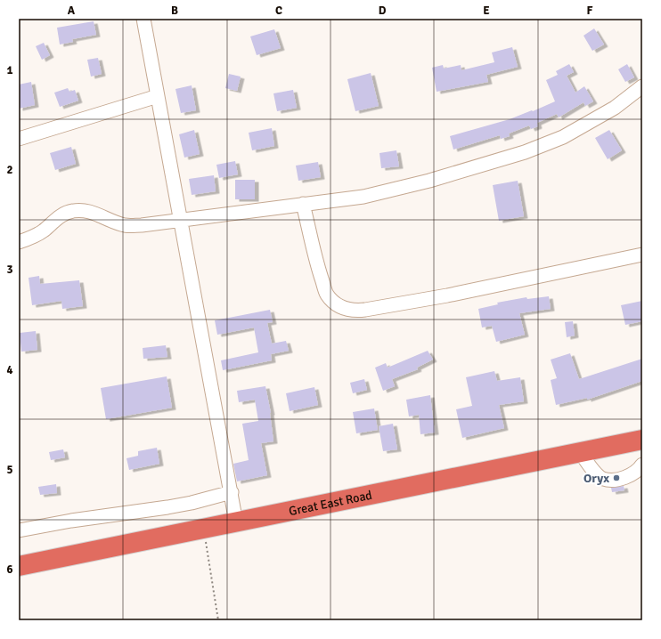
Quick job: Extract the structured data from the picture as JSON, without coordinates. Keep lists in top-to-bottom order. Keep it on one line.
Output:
{"streets":{"highway":["Great East Road"]},"places":["Oryx"],"grid":{"columns":["A","B","C","D","E","F"],"rows":["1","2","3","4","5","6"]}}
